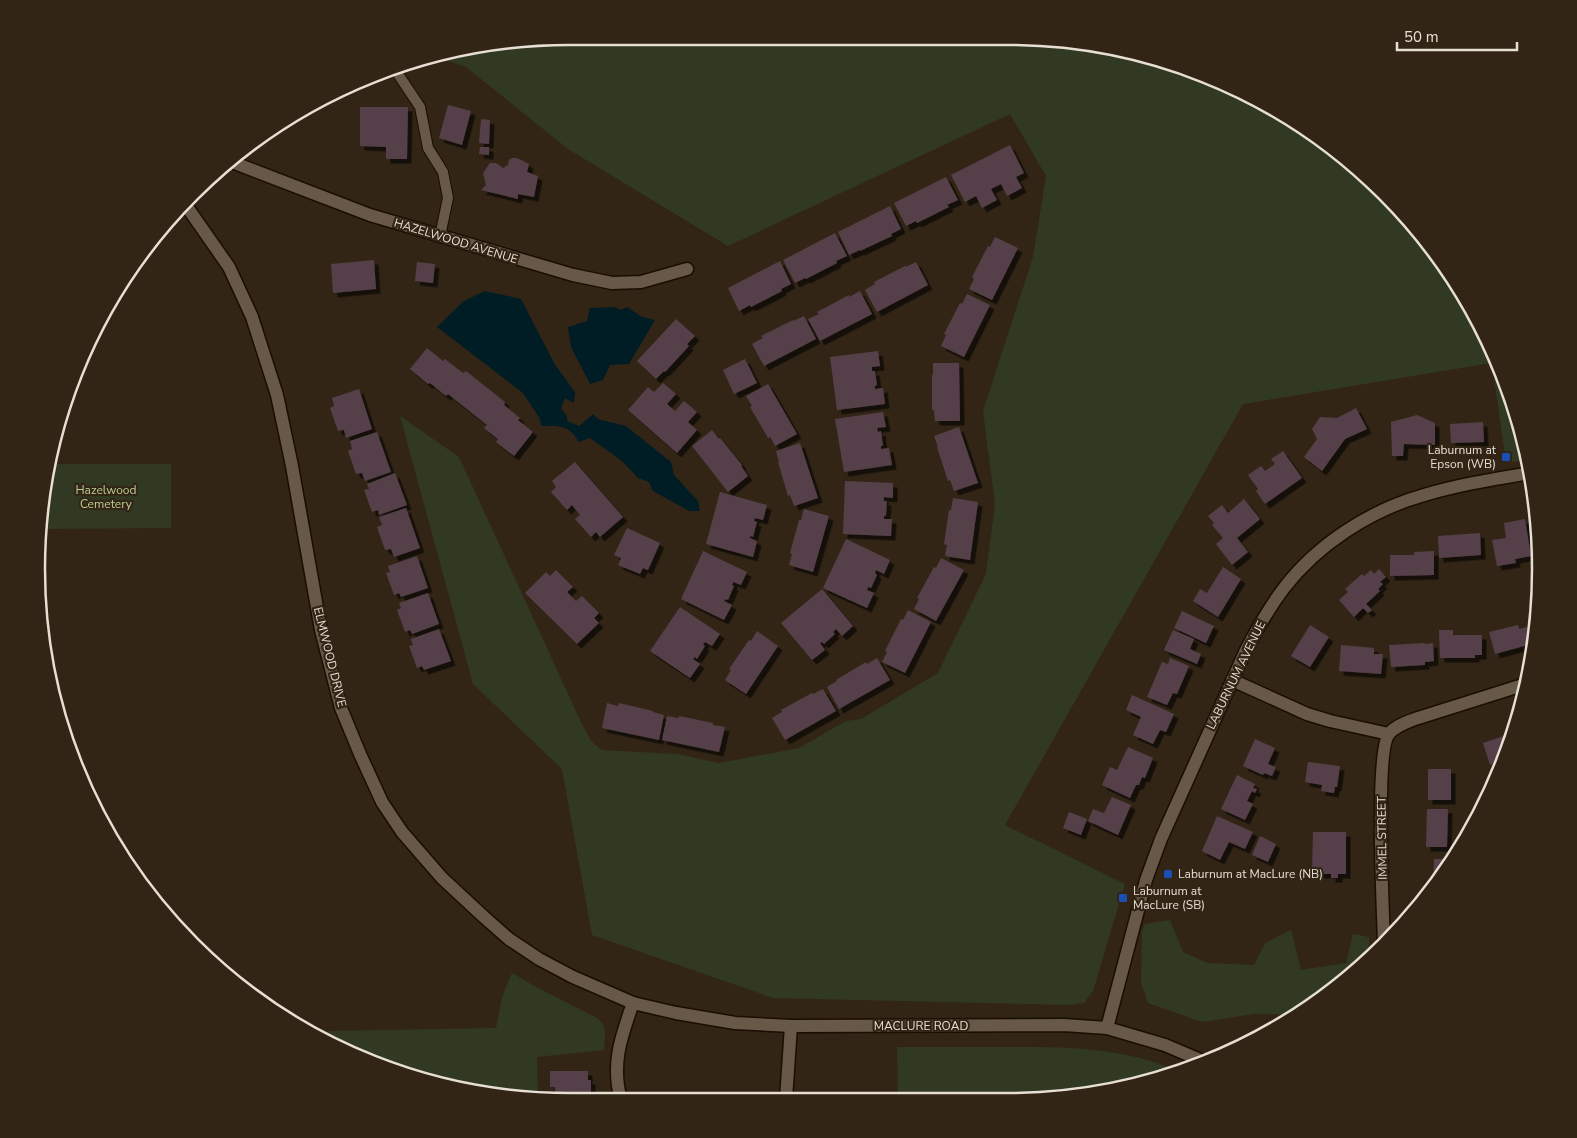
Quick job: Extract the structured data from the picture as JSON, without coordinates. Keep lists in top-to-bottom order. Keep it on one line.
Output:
{"streets":{"street":["HAZELWOOD AVENUE","ELMWOOD DRIVE","LABURNUM AVENUE","IMMEL STREET","MACLURE ROAD"]},"crossings":[["ELMWOOD DRIVE","MACLURE ROAD"],["LABURNUM AVENUE","MACLURE ROAD"]],"parks":["Hazelwood Cemetery"],"places":{"transit":["Laburnum at Epson (WB)","Laburnum at MacLure (NB)","Laburnum at MacLure (SB)"]},"scale_bar":"50 m"}
